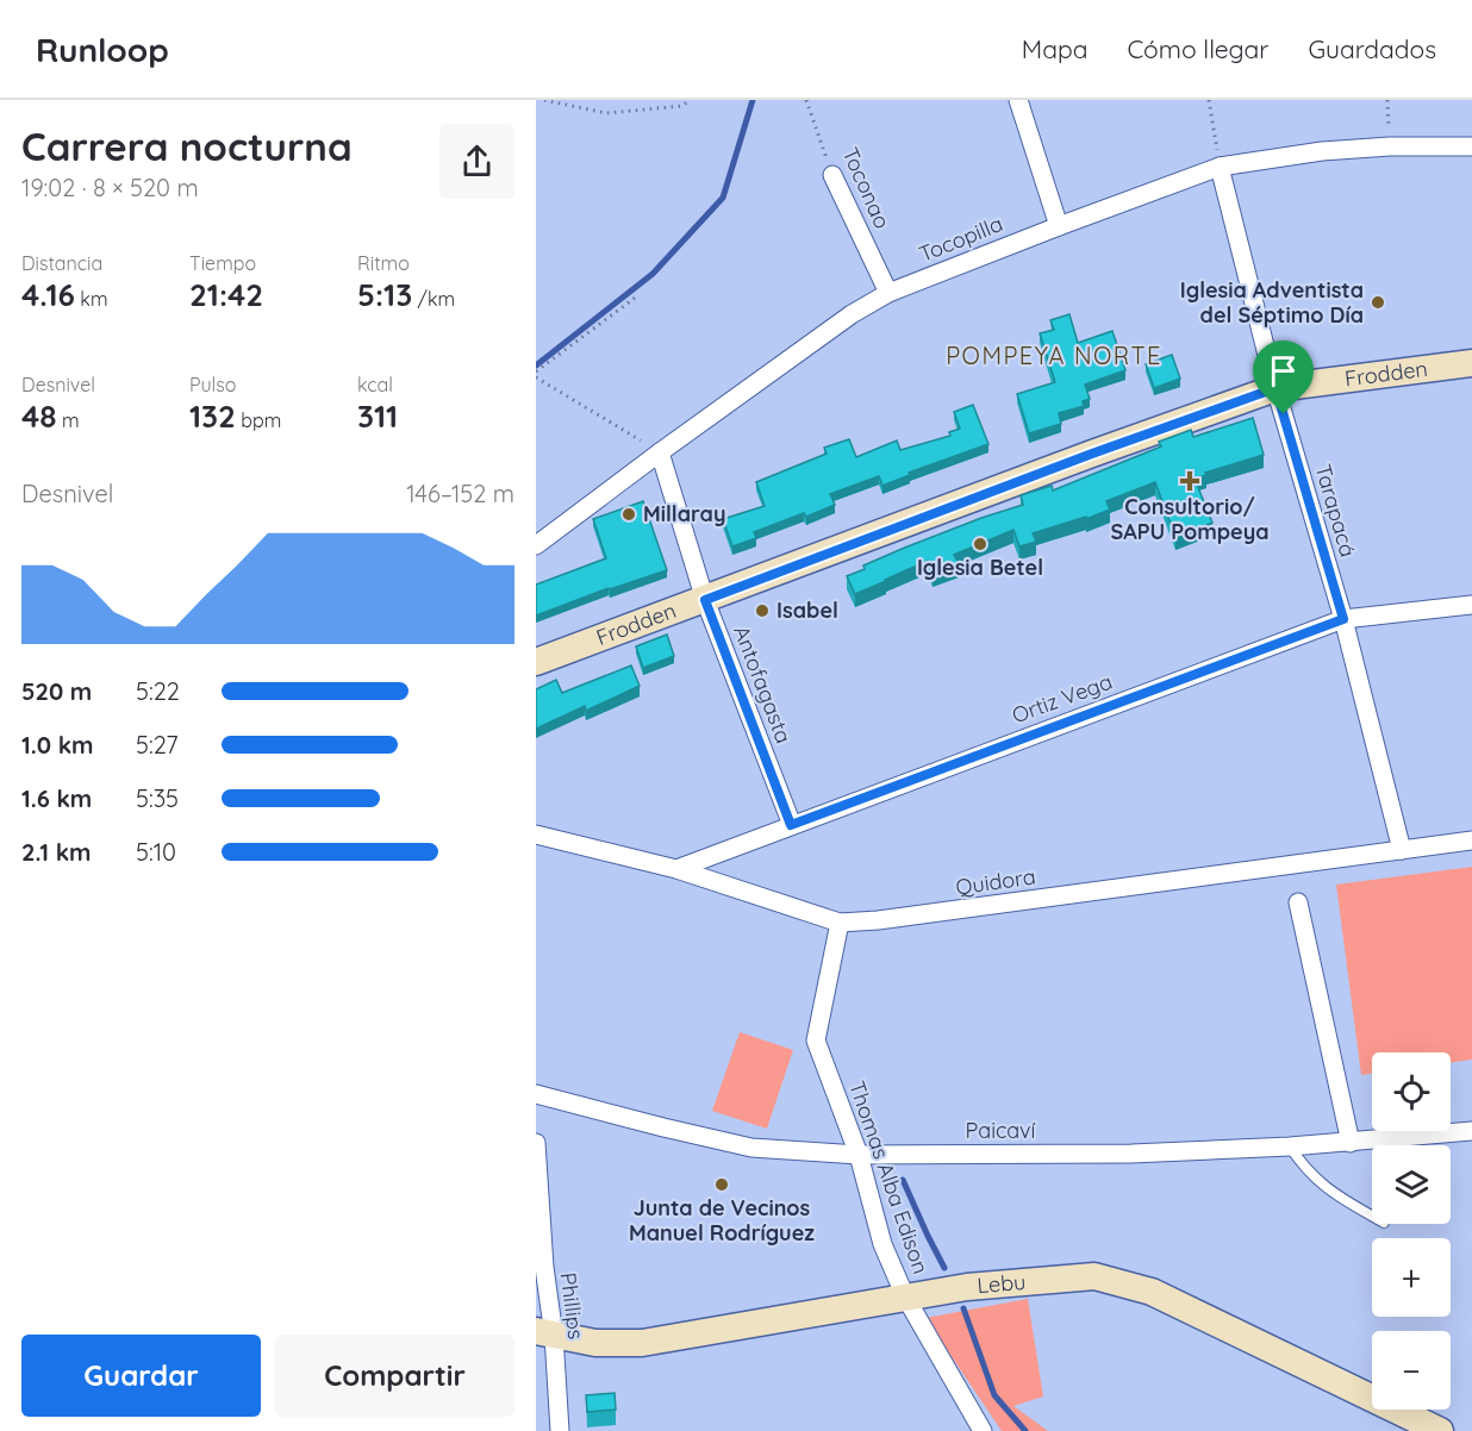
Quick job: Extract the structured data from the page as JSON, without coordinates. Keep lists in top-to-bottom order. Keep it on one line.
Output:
{"streets":{"street":["Toconao","Tocopilla","Frodden","Tarapacá","Antofagasta","Ortiz Vega","Quidora","Paicaví","Thomas Alba Edison","Lebu","Phillips"]},"crossings":[["Toconao","Tocopilla"],["Tocopilla","Tarapacá"],["Tocopilla","Antofagasta"],["Frodden","Tarapacá"],["Frodden","Antofagasta"],["Tarapacá","Ortiz Vega"],["Tarapacá","Quidora"],["Antofagasta","Ortiz Vega"],["Ortiz Vega","Quidora"],["Quidora","Thomas Alba Edison"],["Paicaví","Thomas Alba Edison"],["Thomas Alba Edison","Lebu"],["Lebu","Phillips"]],"districts":["POMPEYA NORTE"],"places":{"other":["Iglesia Adventista del Séptimo Día","Millaray","Iglesia Betel","Isabel","Junta de Vecinos Manuel Rodríguez"],"health":["Consultorio/ SAPU Pompeya"]},"page":{"header":"Runloop","nav":["Mapa","Cómo llegar","Guardados"],"heading":["Carrera nocturna","19:02 · 8 × 520 m"],"stats":[["Distancia","4.16 km"],["Tiempo","21:42"],["Ritmo","5:13 /km"],["Desnivel","48 m"],["Pulso","132 bpm"],["kcal","311"]],"chart":["Desnivel","146–152 m"],"list":[{"name":"520 m","note":"5:22"},{"name":"1.0 km","note":"5:27"},{"name":"1.6 km","note":"5:35"},{"name":"2.1 km","note":"5:10"}],"map_buttons":["+","−"],"buttons":["Guardar","Compartir"]}}
